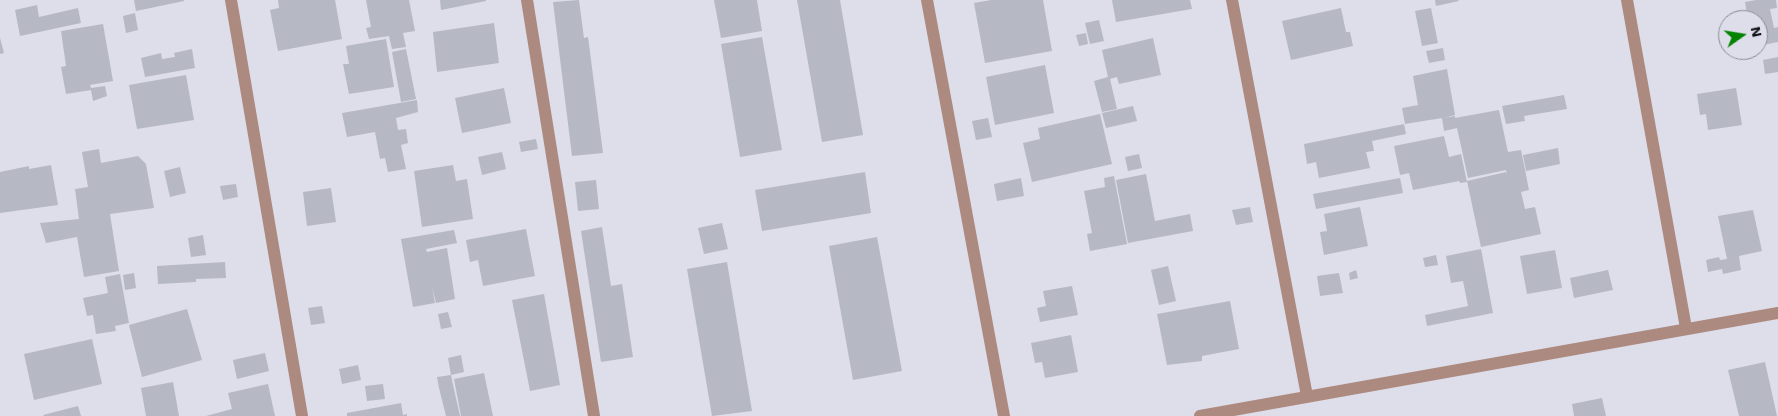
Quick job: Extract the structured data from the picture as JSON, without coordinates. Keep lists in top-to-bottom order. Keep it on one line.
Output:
{"north":"right"}
